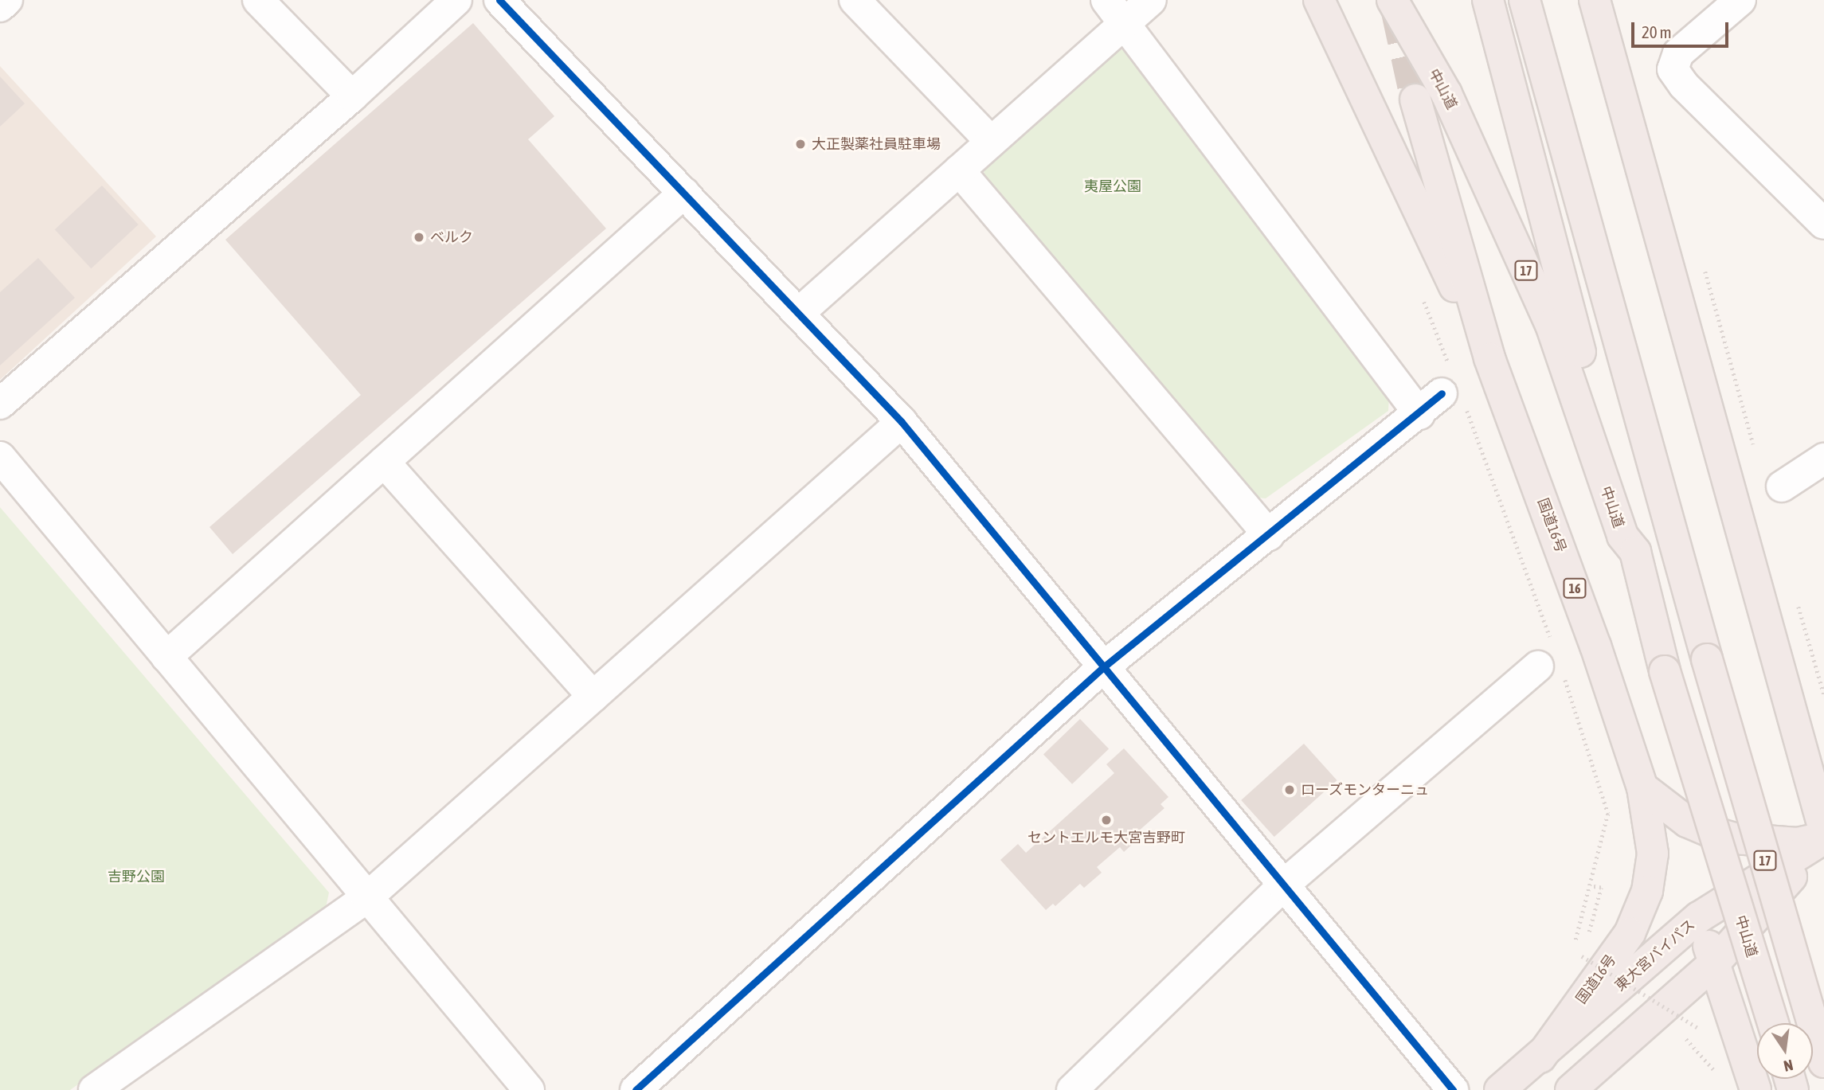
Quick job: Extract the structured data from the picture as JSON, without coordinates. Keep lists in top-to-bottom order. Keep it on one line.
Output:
{"streets":{"highway":["中山道","17","国道16号","16","東大宮バイパス"]},"crossings":[["国道16号","東大宮バイパス"]],"parks":["夷屋公園","吉野公園"],"places":["大正製薬社員駐車場","ベルク","ローズモンターニュ","セントエルモ大宮吉野町"],"scale_bar":"20 m","north":"bottom"}
